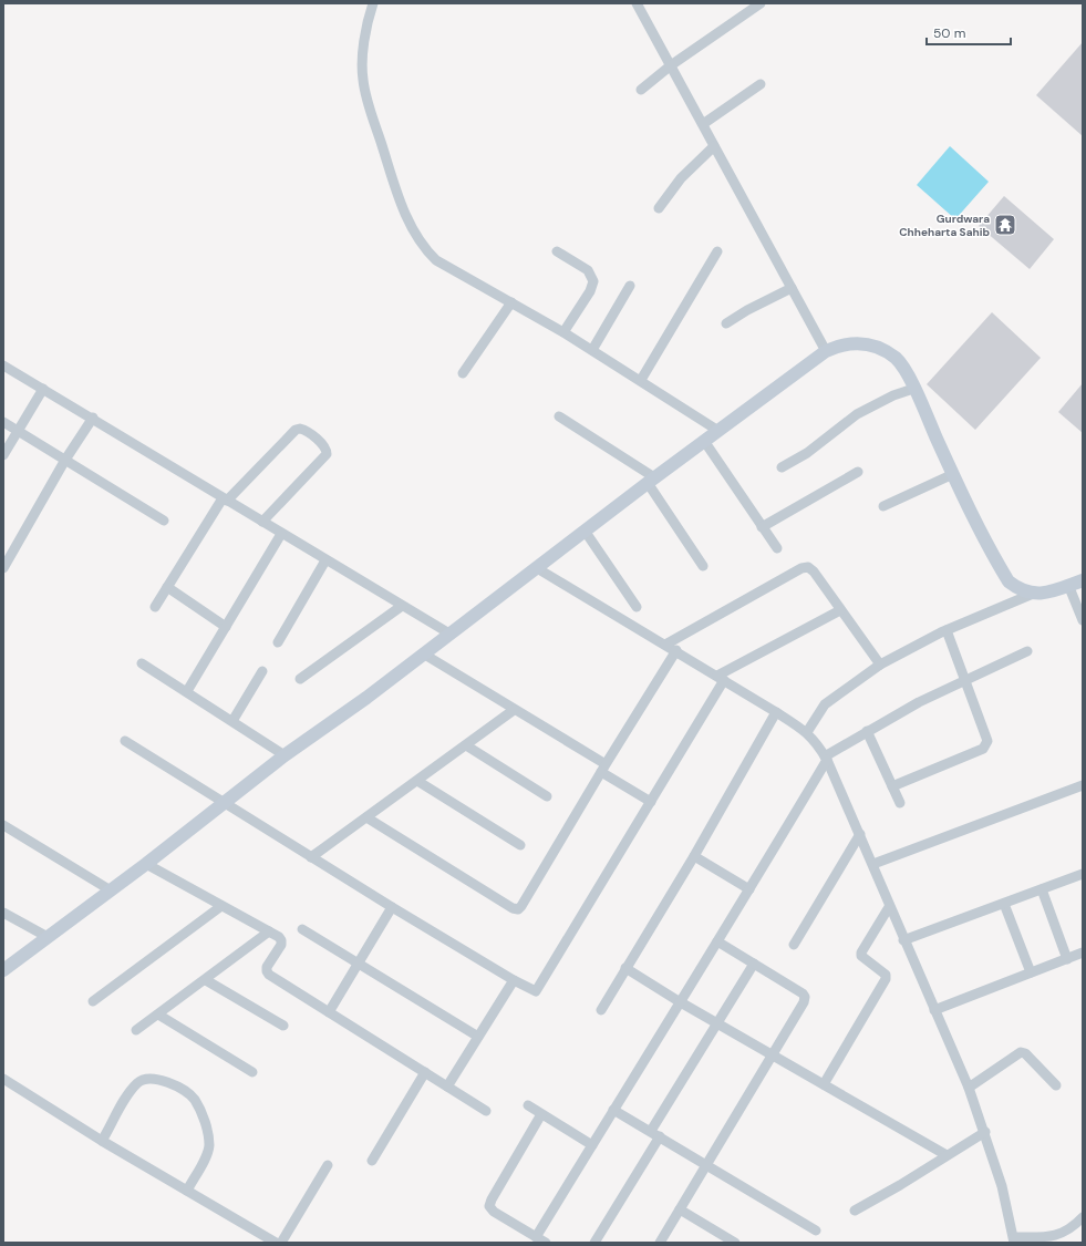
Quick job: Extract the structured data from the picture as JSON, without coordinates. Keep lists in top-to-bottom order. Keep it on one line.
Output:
{"places":{"temple":["Gurdwara Chheharta Sahib"]},"scale_bar":"50 m"}
